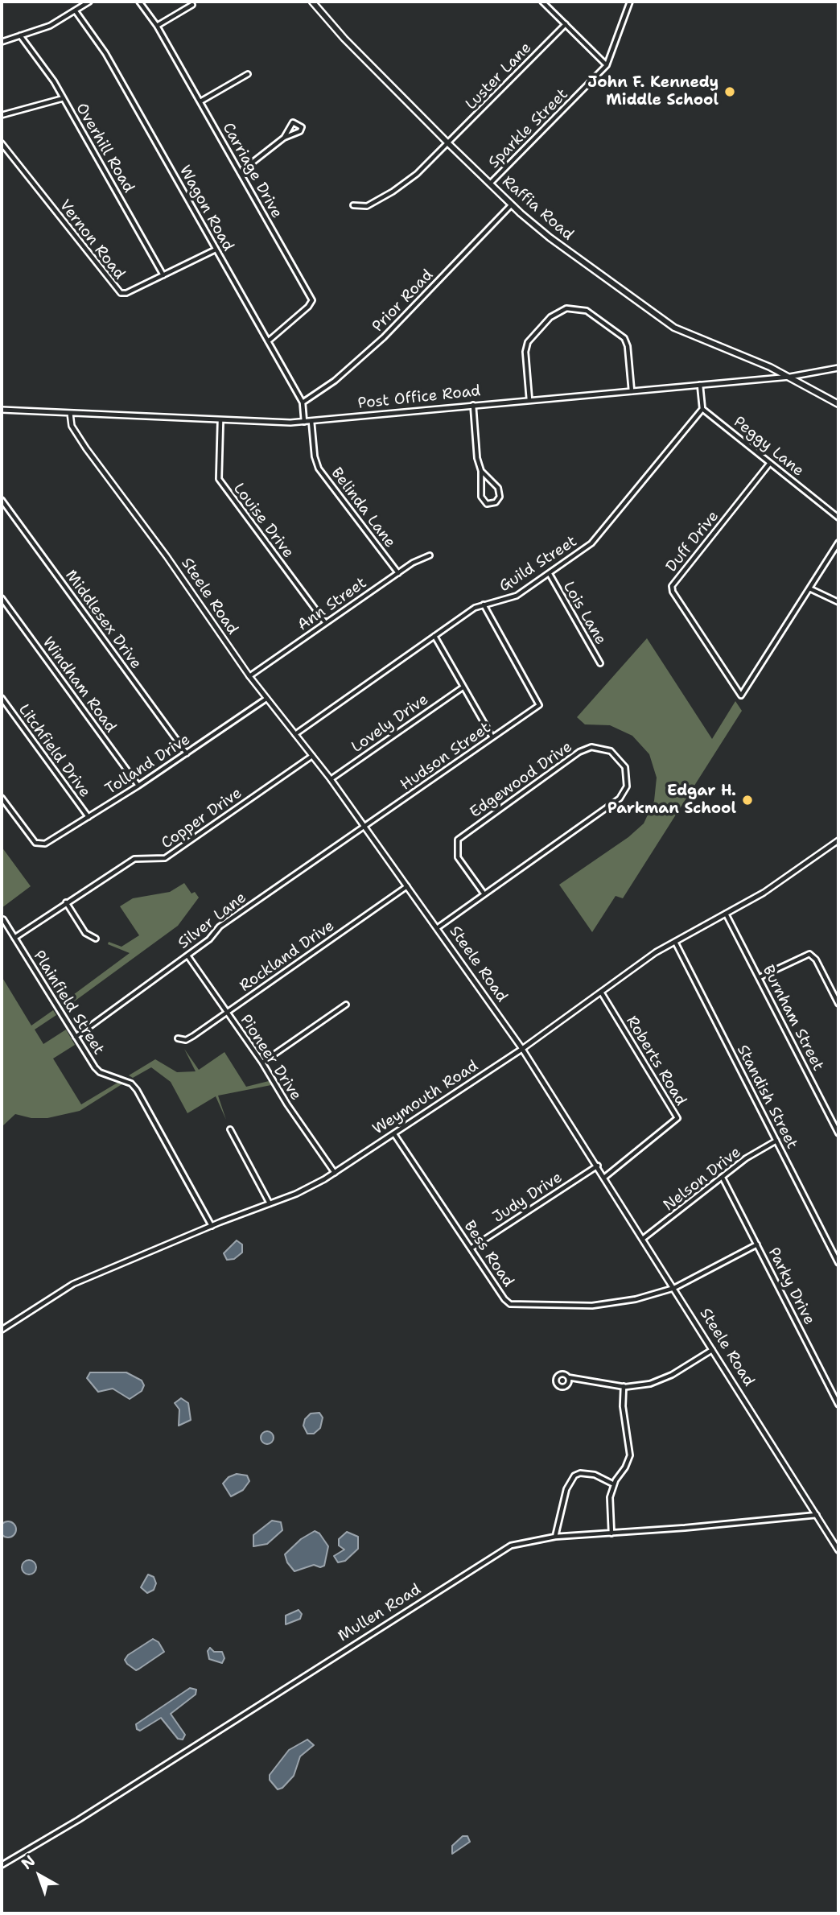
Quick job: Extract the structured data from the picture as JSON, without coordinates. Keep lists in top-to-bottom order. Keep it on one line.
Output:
{"streets":{"main road":["Raffia Road"],"street":["Luster Lane","Sparkle Street","Overhill Road","Carriage Drive","Wagon Road","Vernon Road","Prior Road","Post Office Road","Peggy Lane","Belinda Lane","Louise Drive","Duff Drive","Guild Street","Steele Road","Ann Street","Lois Lane","Middlesex Drive","Windham Road","Lovely Drive","Litchfield Drive","Hudson Street","Tolland Drive","Edgewood Drive","Copper Drive","Silver Lane","Rockland Drive","Plainfield Street","Burnham Street","Pioneer Drive","Roberts Road","Standish Street","Weymouth Road","Nelson Drive","Judy Drive","Bess Road","Parky Drive","Mullen Road"]},"crossings":[["Luster Lane","Raffia Road"],["Sparkle Street","Raffia Road"],["Overhill Road","Vernon Road"],["Carriage Drive","Wagon Road"],["Wagon Road","Vernon Road"],["Wagon Road","Prior Road"],["Wagon Road","Post Office Road"],["Raffia Road","Prior Road"],["Raffia Road","Post Office Road"],["Post Office Road","Belinda Lane"],["Post Office Road","Louise Drive"],["Post Office Road","Steele Road"],["Peggy Lane","Duff Drive"],["Peggy Lane","Guild Street"],["Belinda Lane","Ann Street"],["Louise Drive","Ann Street"],["Guild Street","Steele Road"],["Guild Street","Lois Lane"],["Guild Street","Hudson Street"],["Steele Road","Ann Street"],["Steele Road","Lovely Drive"],["Steele Road","Hudson Street"],["Steele Road","Tolland Drive"],["Steele Road","Edgewood Drive"],["Steele Road","Copper Drive"],["Steele Road","Silver Lane"],["Steele Road","Rockland Drive"],["Steele Road","Roberts Road"],["Steele Road","Weymouth Road"],["Steele Road","Nelson Drive"],["Steele Road","Judy Drive"],["Steele Road","Bess Road"],["Steele Road","Mullen Road"],["Middlesex Drive","Tolland Drive"],["Windham Road","Tolland Drive"],["Litchfield Drive","Tolland Drive"],["Hudson Street","Silver Lane"],["Copper Drive","Plainfield Street"],["Silver Lane","Plainfield Street"],["Silver Lane","Pioneer Drive"],["Rockland Drive","Pioneer Drive"],["Plainfield Street","Weymouth Road"],["Burnham Street","Weymouth Road"],["Pioneer Drive","Weymouth Road"],["Roberts Road","Weymouth Road"],["Standish Street","Weymouth Road"],["Standish Street","Nelson Drive"],["Weymouth Road","Bess Road"],["Nelson Drive","Parky Drive"],["Judy Drive","Bess Road"]],"places":["John F. Kennedy Middle School","Edgar H. Parkman School"],"north":"top left"}
